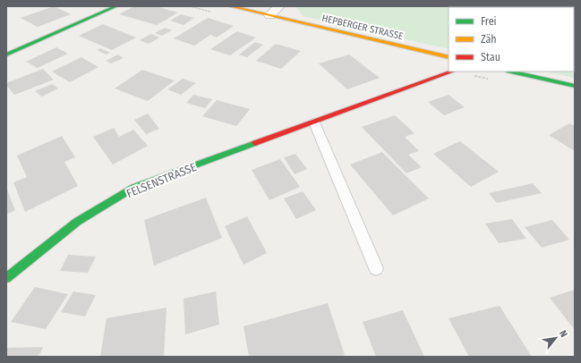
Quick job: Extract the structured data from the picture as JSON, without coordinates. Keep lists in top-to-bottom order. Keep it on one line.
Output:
{"streets":{"street":["HEPBERGER STRASSE","FELSENSTRASSE"]},"legend":["Frei","Zäh","Stau"],"north":"top right"}
